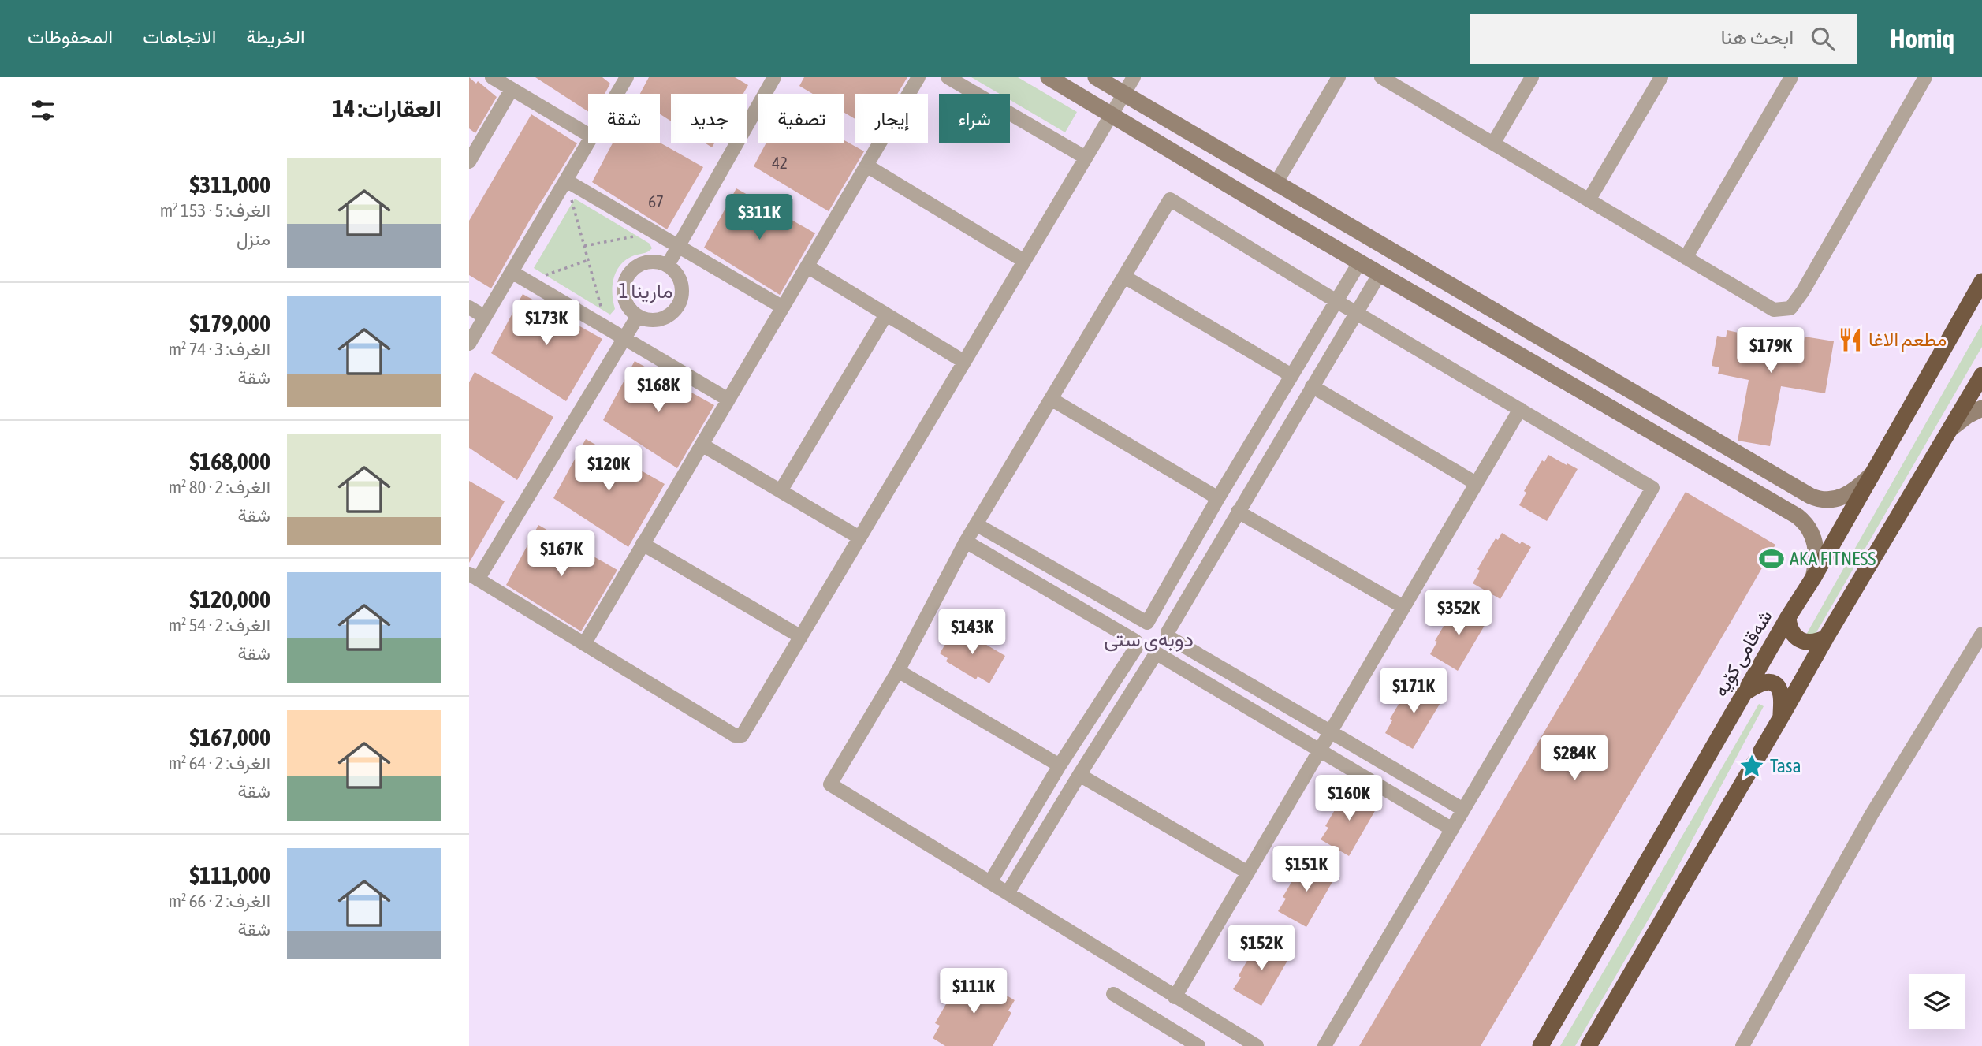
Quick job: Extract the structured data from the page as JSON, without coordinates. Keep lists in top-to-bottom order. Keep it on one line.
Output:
{"streets":{"highway":["شەقامی کۆیە"]},"districts":["مارینا 1","دوبه‌ی ستی"],"places":{"restaurant":["مطعم الاغا"],"sports":["AKA FITNESS"],"place":["Tasa"]},"house_numbers":["42","67"],"page":{"header":"Homiq","search":"ابحث هنا","nav":["الخريطة","الاتجاهات","المحفوظات"],"heading":"العقارات: 14","chip":["شراء","إيجار","تصفية","جديد","شقة"],"list":[{"name":"$311,000","note":"الغرف: 5 · 153 m² · منزل"},{"name":"$179,000","note":"الغرف: 3 · 74 m² · شقة"},{"name":"$168,000","note":"الغرف: 2 · 80 m² · شقة"},{"name":"$120,000","note":"الغرف: 2 · 54 m² · شقة"},{"name":"$167,000","note":"الغرف: 2 · 64 m² · شقة"},{"name":"$111,000","note":"الغرف: 2 · 66 m² · شقة"}],"price":["$311K","$173K","$179K","$168K","$120K","$167K","$352K","$143K","$171K","$284K","$160K","$151K","$152K","$111K"]}}
